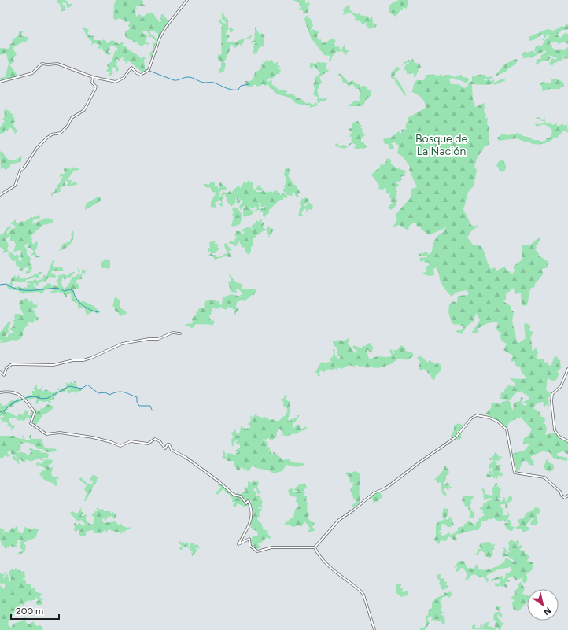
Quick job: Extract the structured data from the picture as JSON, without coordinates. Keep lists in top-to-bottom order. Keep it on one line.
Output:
{"parks":["Bosque de La Nación"],"scale_bar":"200 m","north":"bottom right"}
